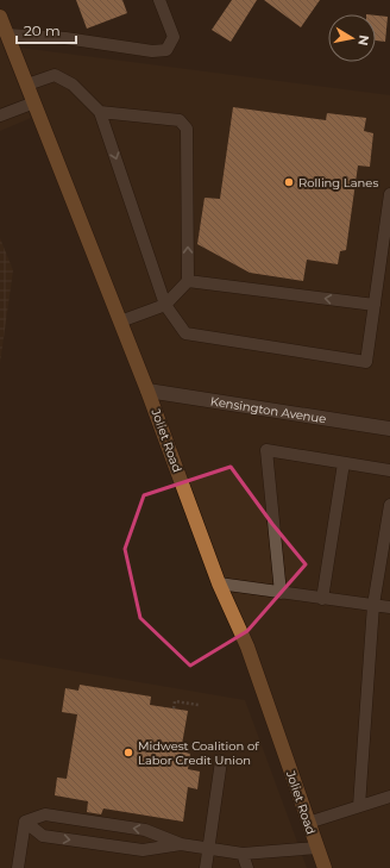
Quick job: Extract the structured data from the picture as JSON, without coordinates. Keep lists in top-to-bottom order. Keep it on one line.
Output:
{"streets":{"main road":["Joliet Road"],"street":["Kensington Avenue"]},"crossings":[["Kensington Avenue","Joliet Road"]],"places":["Rolling Lanes","Midwest Coalition of Labor Credit Union"],"scale_bar":"20 m","north":"right"}
